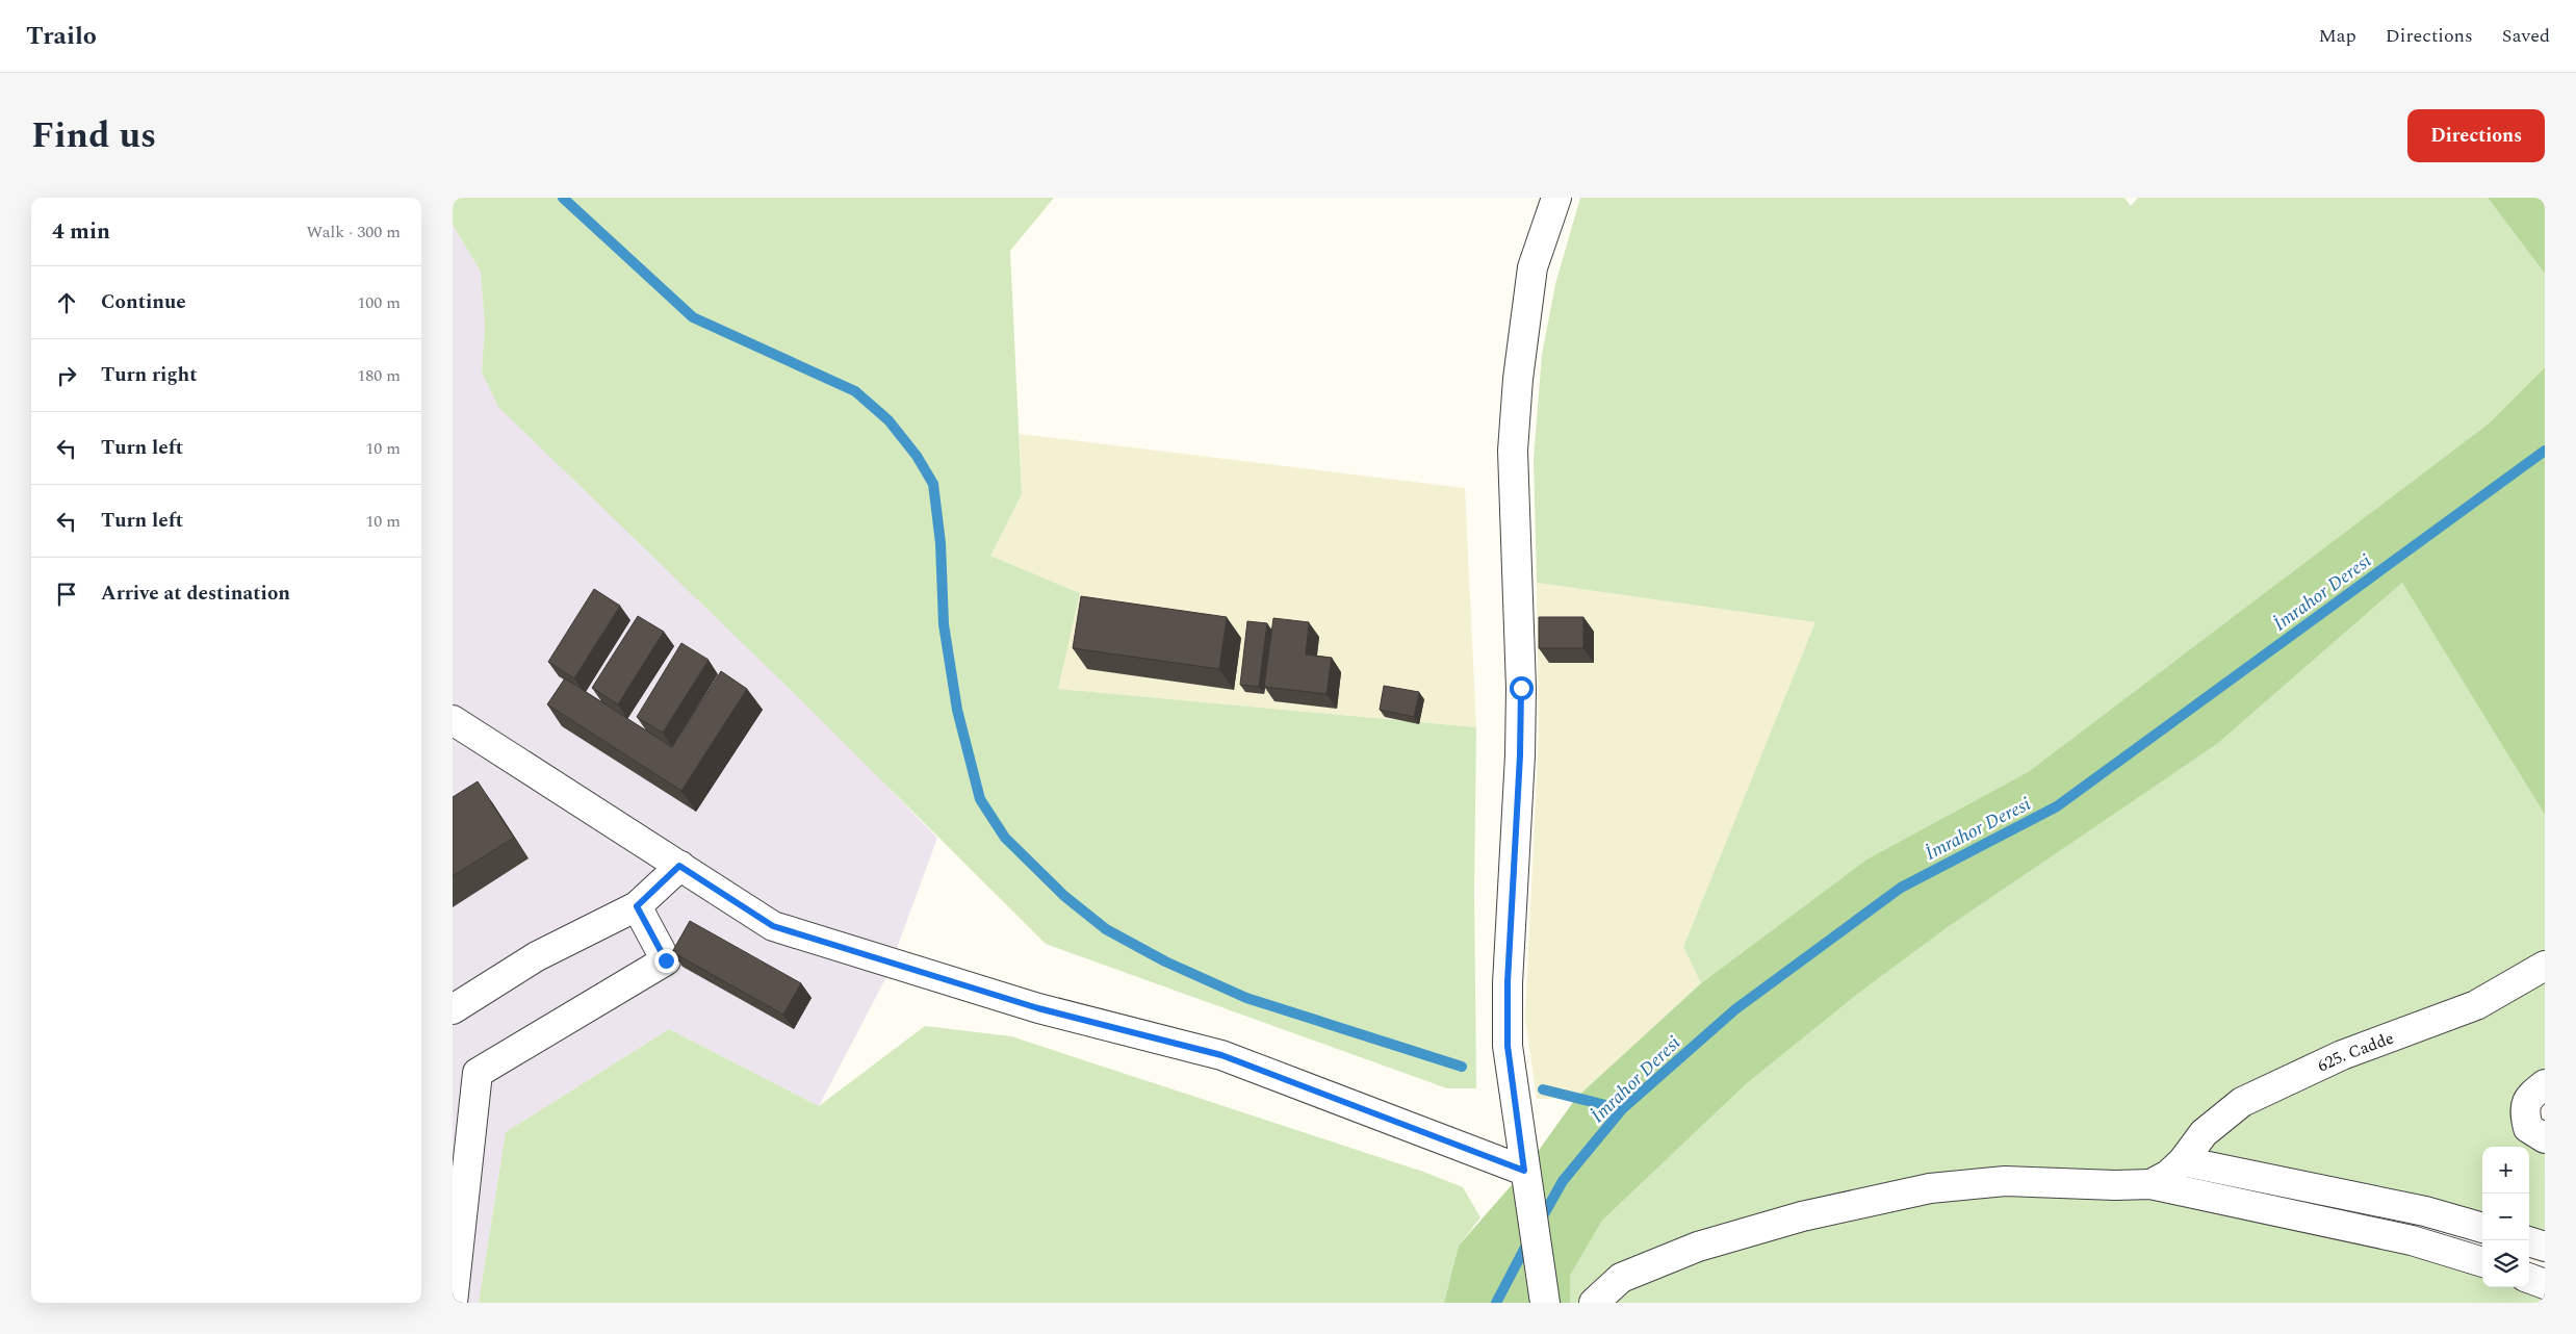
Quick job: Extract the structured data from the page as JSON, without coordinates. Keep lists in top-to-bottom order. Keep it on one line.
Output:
{"streets":{"street":["625. Cadde"]},"water":["İmrahor Deresi"],"page":{"header":"Trailo","nav":["Map","Directions","Saved"],"title":"Find us","buttons":"Directions","heading":["4 min","Walk · 300 m"],"list":[["Continue","100 m"],["Turn right","180 m"],["Turn left","10 m"],["Turn left","10 m"],"Arrive at destination"],"map_buttons":["+","−"]}}
